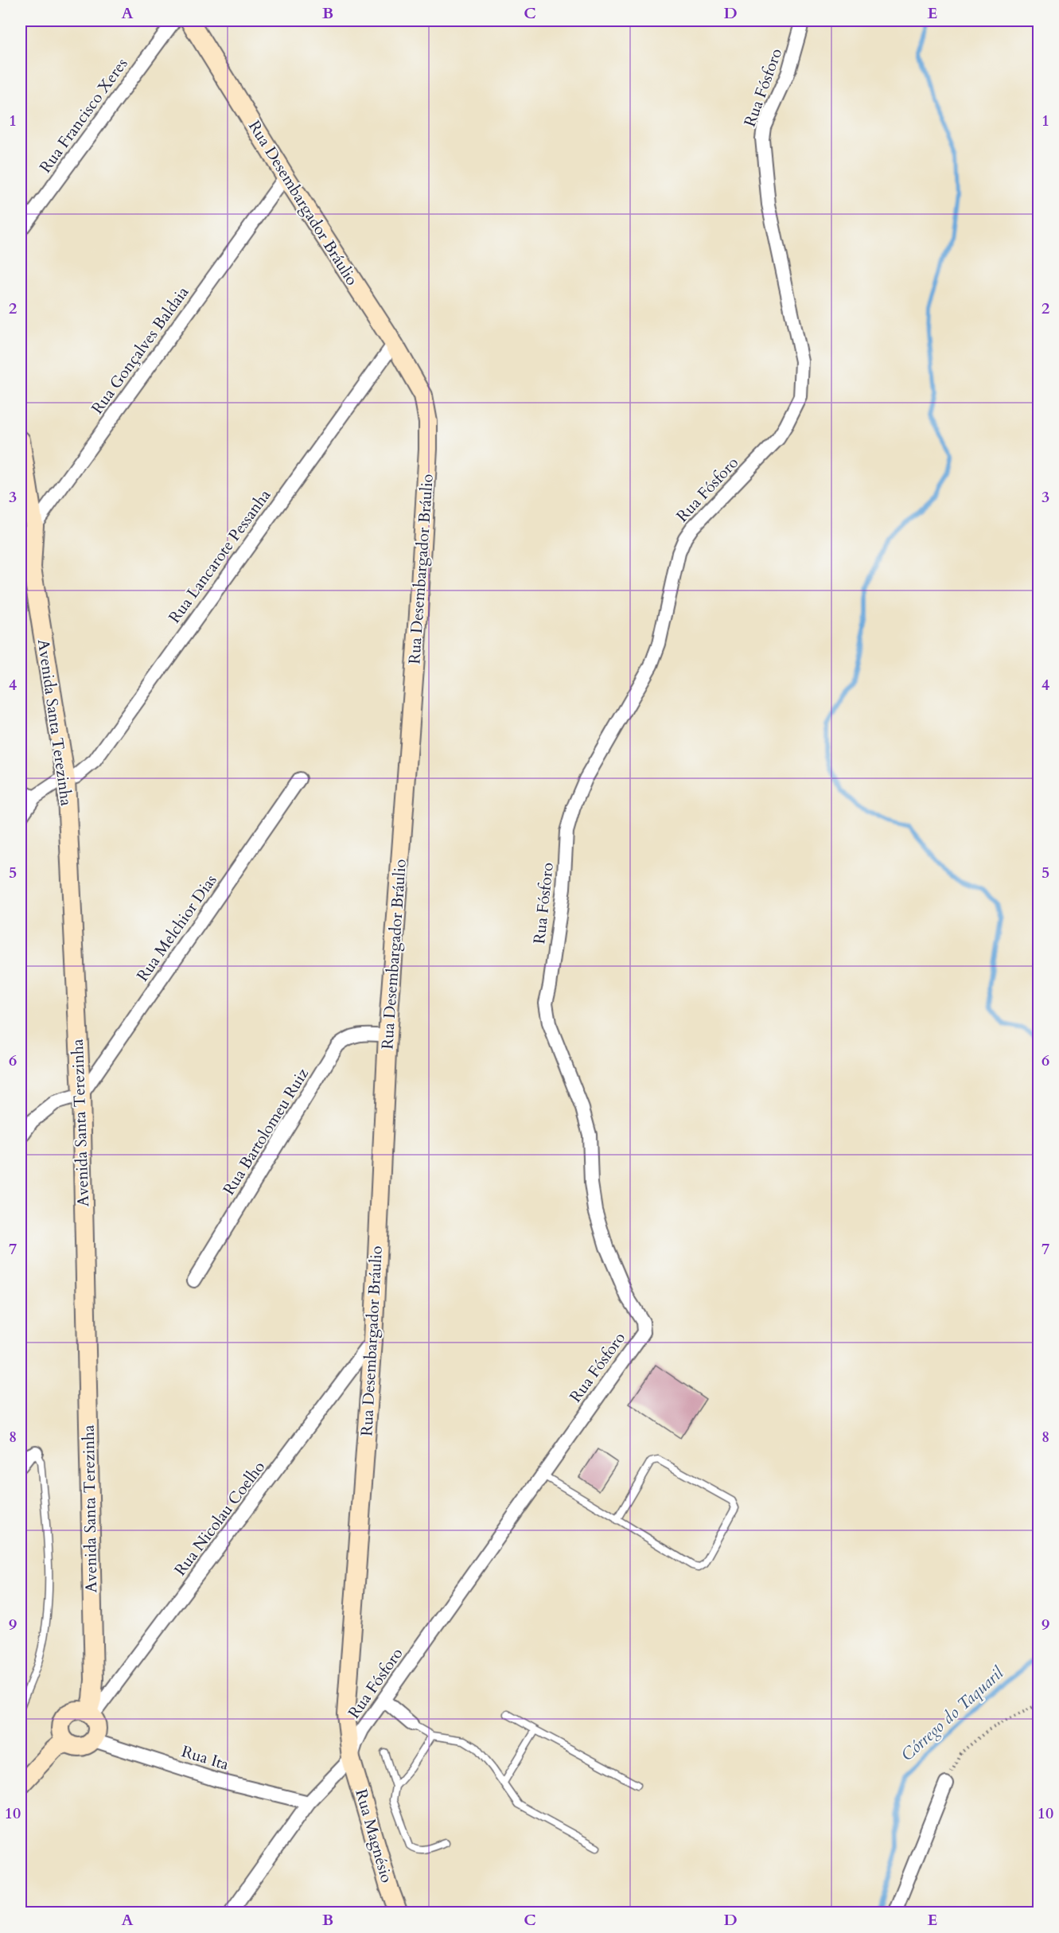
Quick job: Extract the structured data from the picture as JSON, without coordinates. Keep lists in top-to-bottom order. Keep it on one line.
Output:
{"streets":{"street":["Rua Fósforo","Rua Francisco Xeres","Rua Desembargador Bráulio","Rua Gonçalves Baldaia","Rua Lancarote Pessanha","Avenida Santa Terezinha","Rua Melchior Dias","Rua Bartolomeu Ruiz","Rua Nicolau Coelho","Rua Ita","Rua Magnésio"]},"crossings":[["Rua Fósforo","Rua Desembargador Bráulio"],["Rua Fósforo","Rua Magnésio"],["Rua Desembargador Bráulio","Rua Gonçalves Baldaia"],["Rua Desembargador Bráulio","Rua Lancarote Pessanha"],["Rua Desembargador Bráulio","Rua Bartolomeu Ruiz"],["Rua Desembargador Bráulio","Rua Nicolau Coelho"],["Rua Desembargador Bráulio","Rua Magnésio"],["Rua Gonçalves Baldaia","Avenida Santa Terezinha"],["Rua Lancarote Pessanha","Avenida Santa Terezinha"],["Avenida Santa Terezinha","Rua Melchior Dias"],["Avenida Santa Terezinha","Rua Nicolau Coelho"],["Avenida Santa Terezinha","Rua Ita"],["Rua Nicolau Coelho","Rua Ita"]],"water":["Córrego do Taquaril"],"grid":{"columns":["A","B","C","D","E"],"rows":["1","2","3","4","5","6","7","8","9","10"]}}
